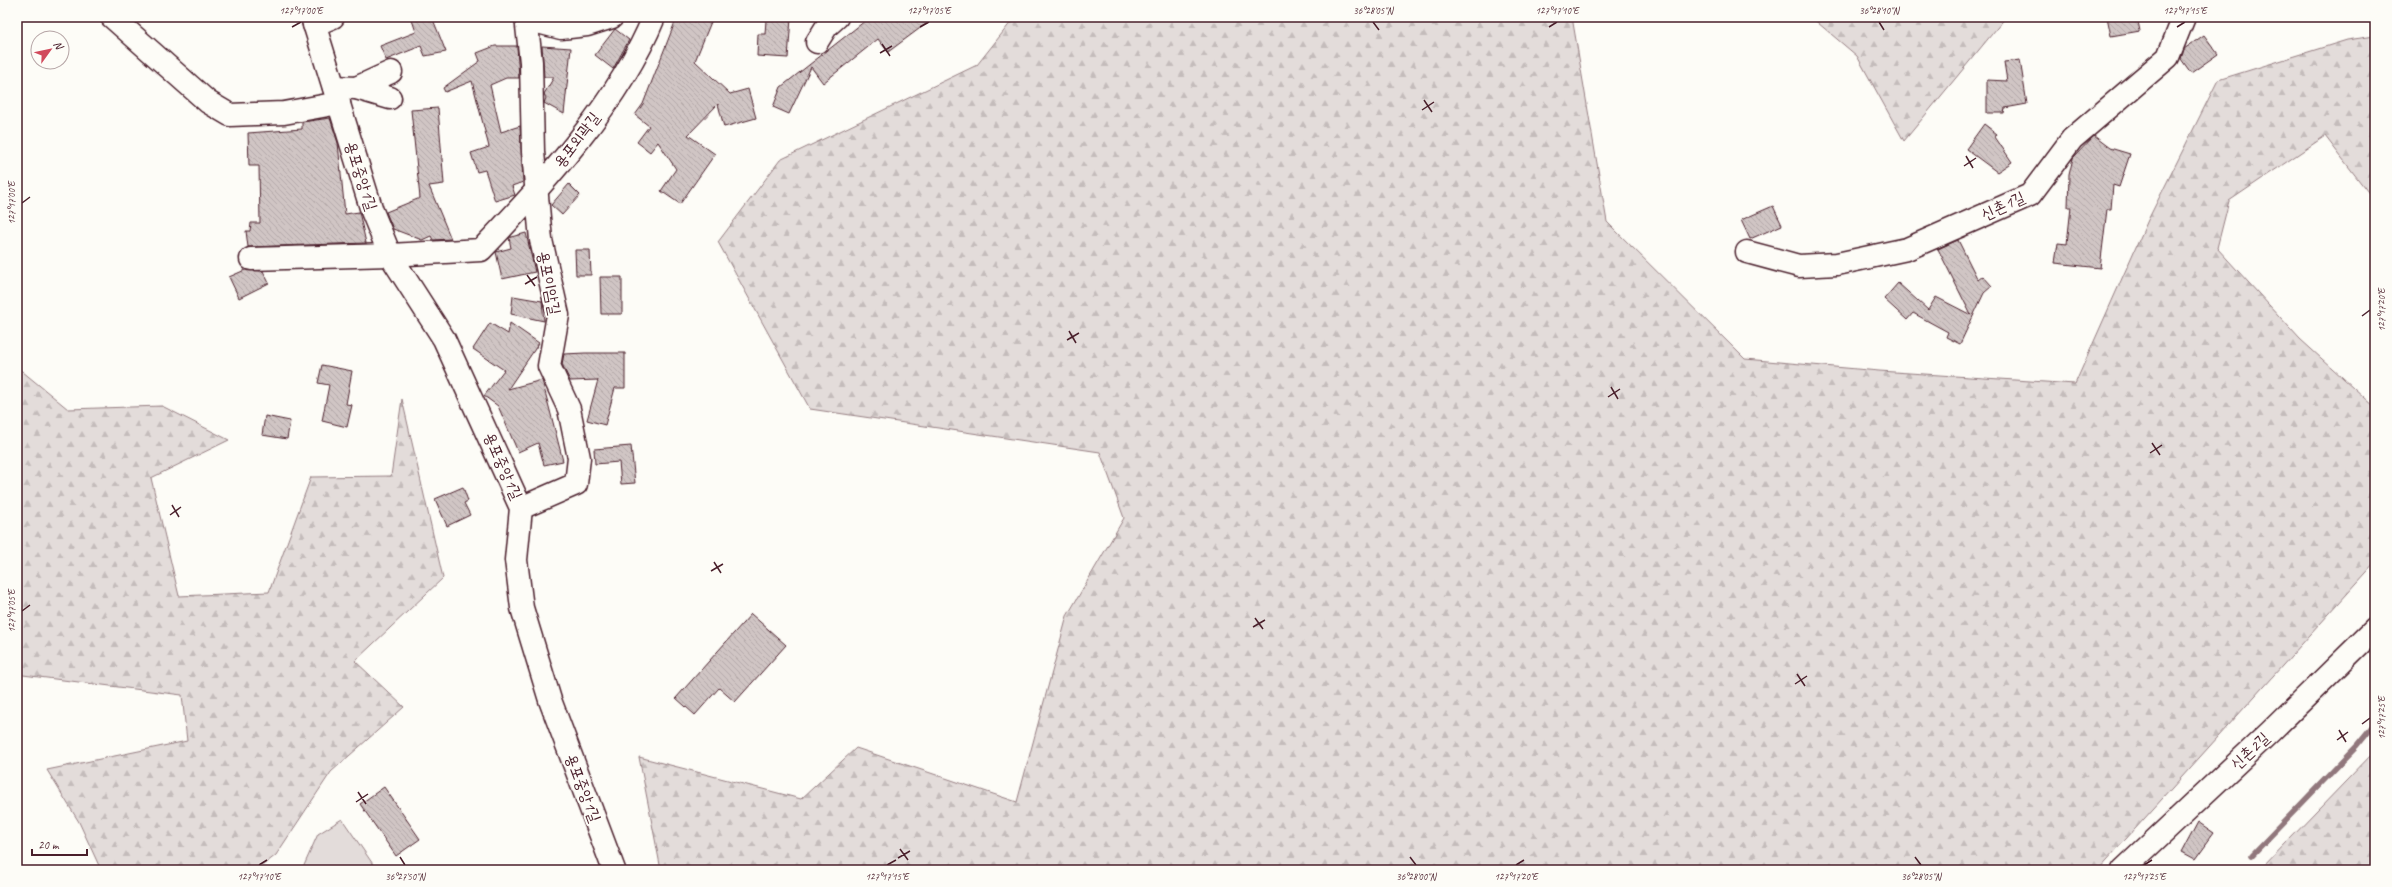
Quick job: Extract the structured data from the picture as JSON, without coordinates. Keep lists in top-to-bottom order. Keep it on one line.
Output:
{"streets":{"street":["용포외곽길","용포중앙1길","신촌1길","용포이암길","신촌2길"]},"crossings":[["용포외곽길","용포중앙1길"],["용포외곽길","용포이암길"],["용포중앙1길","용포이암길"]],"scale_bar":"20 m","north":"top right","coordinates":["127°17'00\"E","127°17'05\"E","36°28'05\"N","127°17'10\"E","36°28'10\"N","127°17'15\"E","127°17'20\"E","127°17'25\"E","36°27'50\"N","36°28'00\"N"]}
